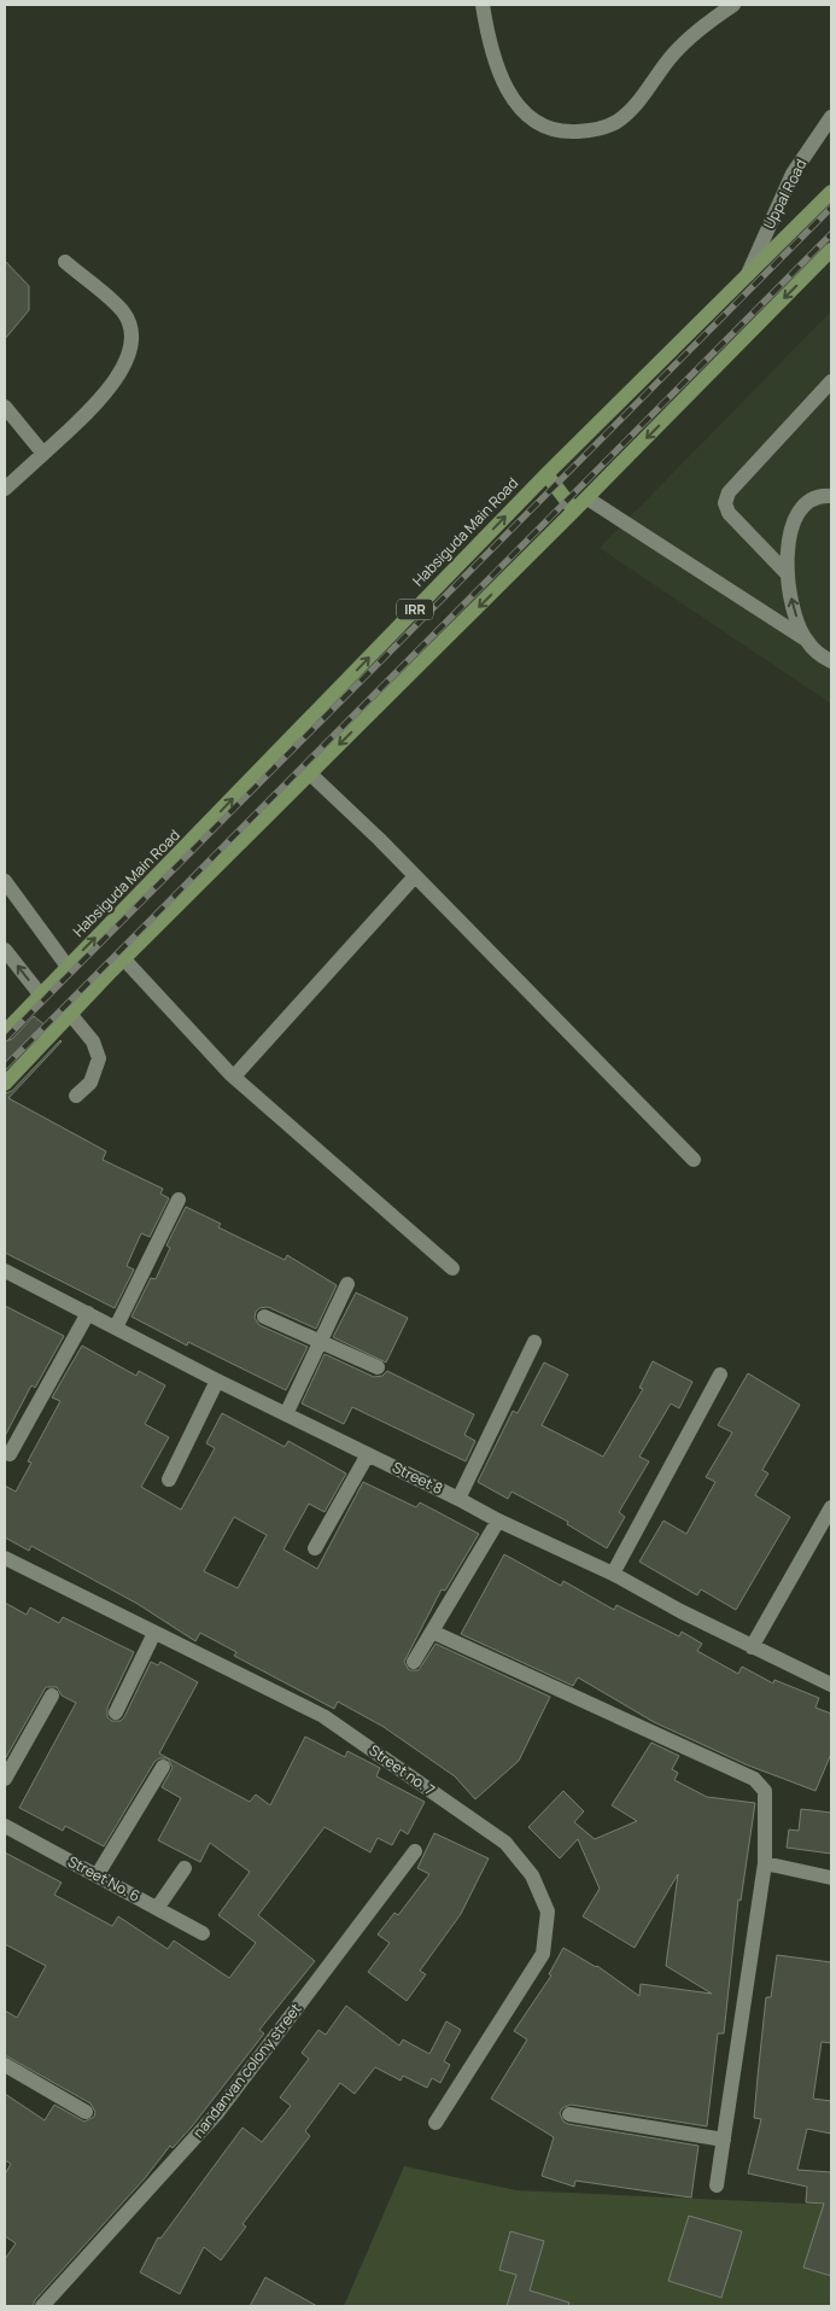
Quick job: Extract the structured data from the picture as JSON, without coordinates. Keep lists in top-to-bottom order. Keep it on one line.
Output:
{"streets":{"main road":["Habsiguda Main Road","IRR"],"street":["Uppal Road","Street 8","Street no. 7","Street No. 6","nandanvan colony street"]},"crossings":[["Uppal Road","Habsiguda Main Road"]]}
